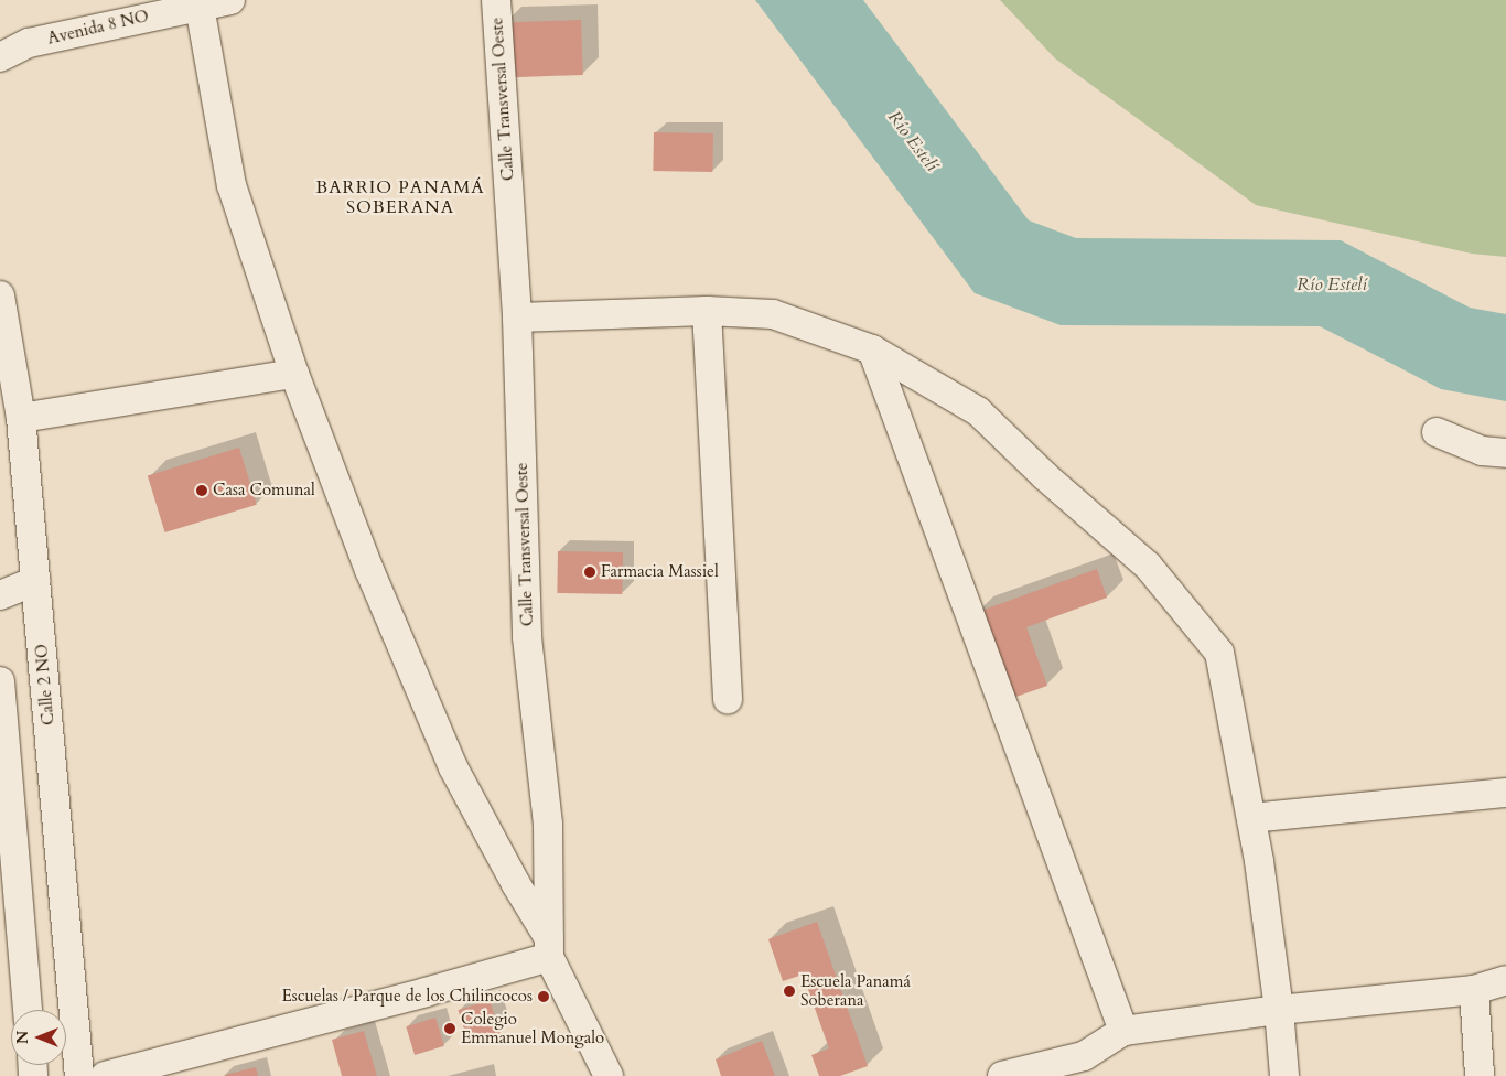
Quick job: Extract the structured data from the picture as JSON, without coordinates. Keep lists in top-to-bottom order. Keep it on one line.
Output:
{"streets":{"street":["Avenida 8 NO","Calle Transversal Oeste","Calle 2 NO"]},"districts":["BARRIO PANAMÁ SOBERANA"],"water":["Río Estelí"],"places":["Casa Comunal","Farmacia Massiel","Escuela Panamá Soberana","Escuelas / Parque de los Chilincocos","Colegio Emmanuel Mongalo"],"north":"left"}
